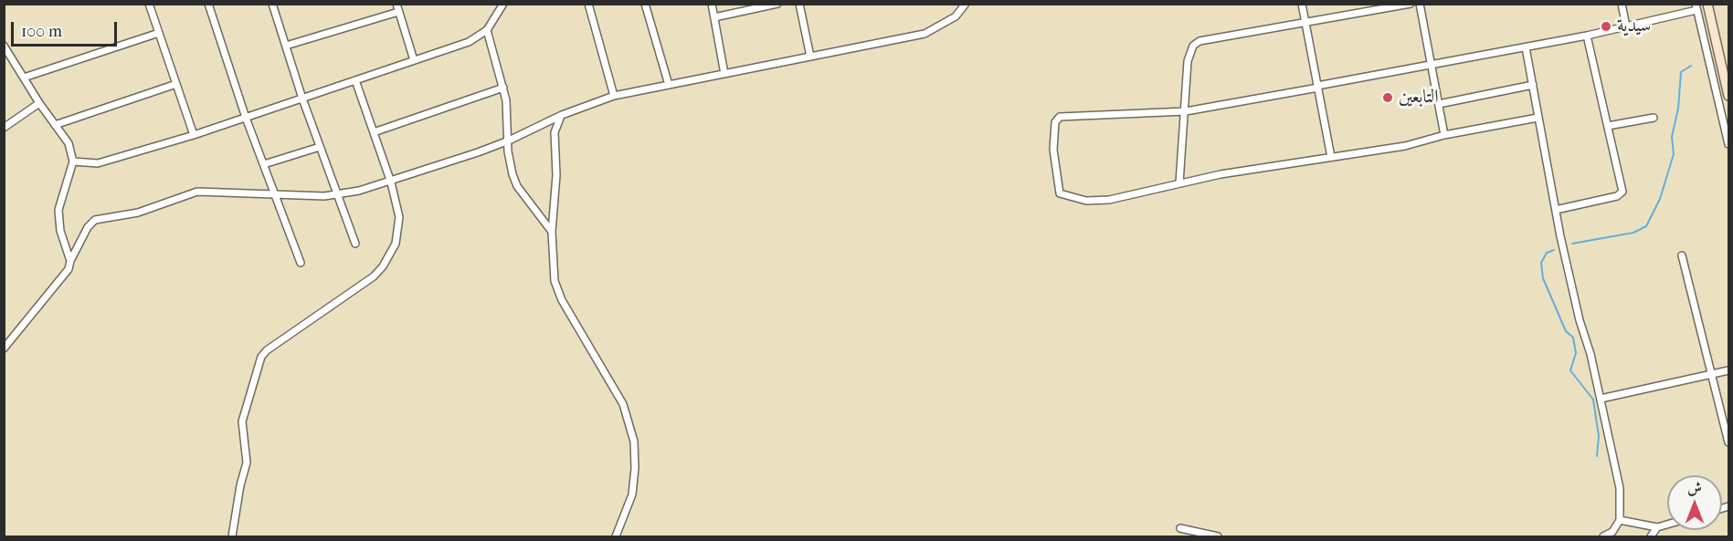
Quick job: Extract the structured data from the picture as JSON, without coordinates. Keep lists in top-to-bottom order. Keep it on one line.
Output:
{"places":["سيدية","التابعين"],"scale_bar":"100 m","north":"top"}
